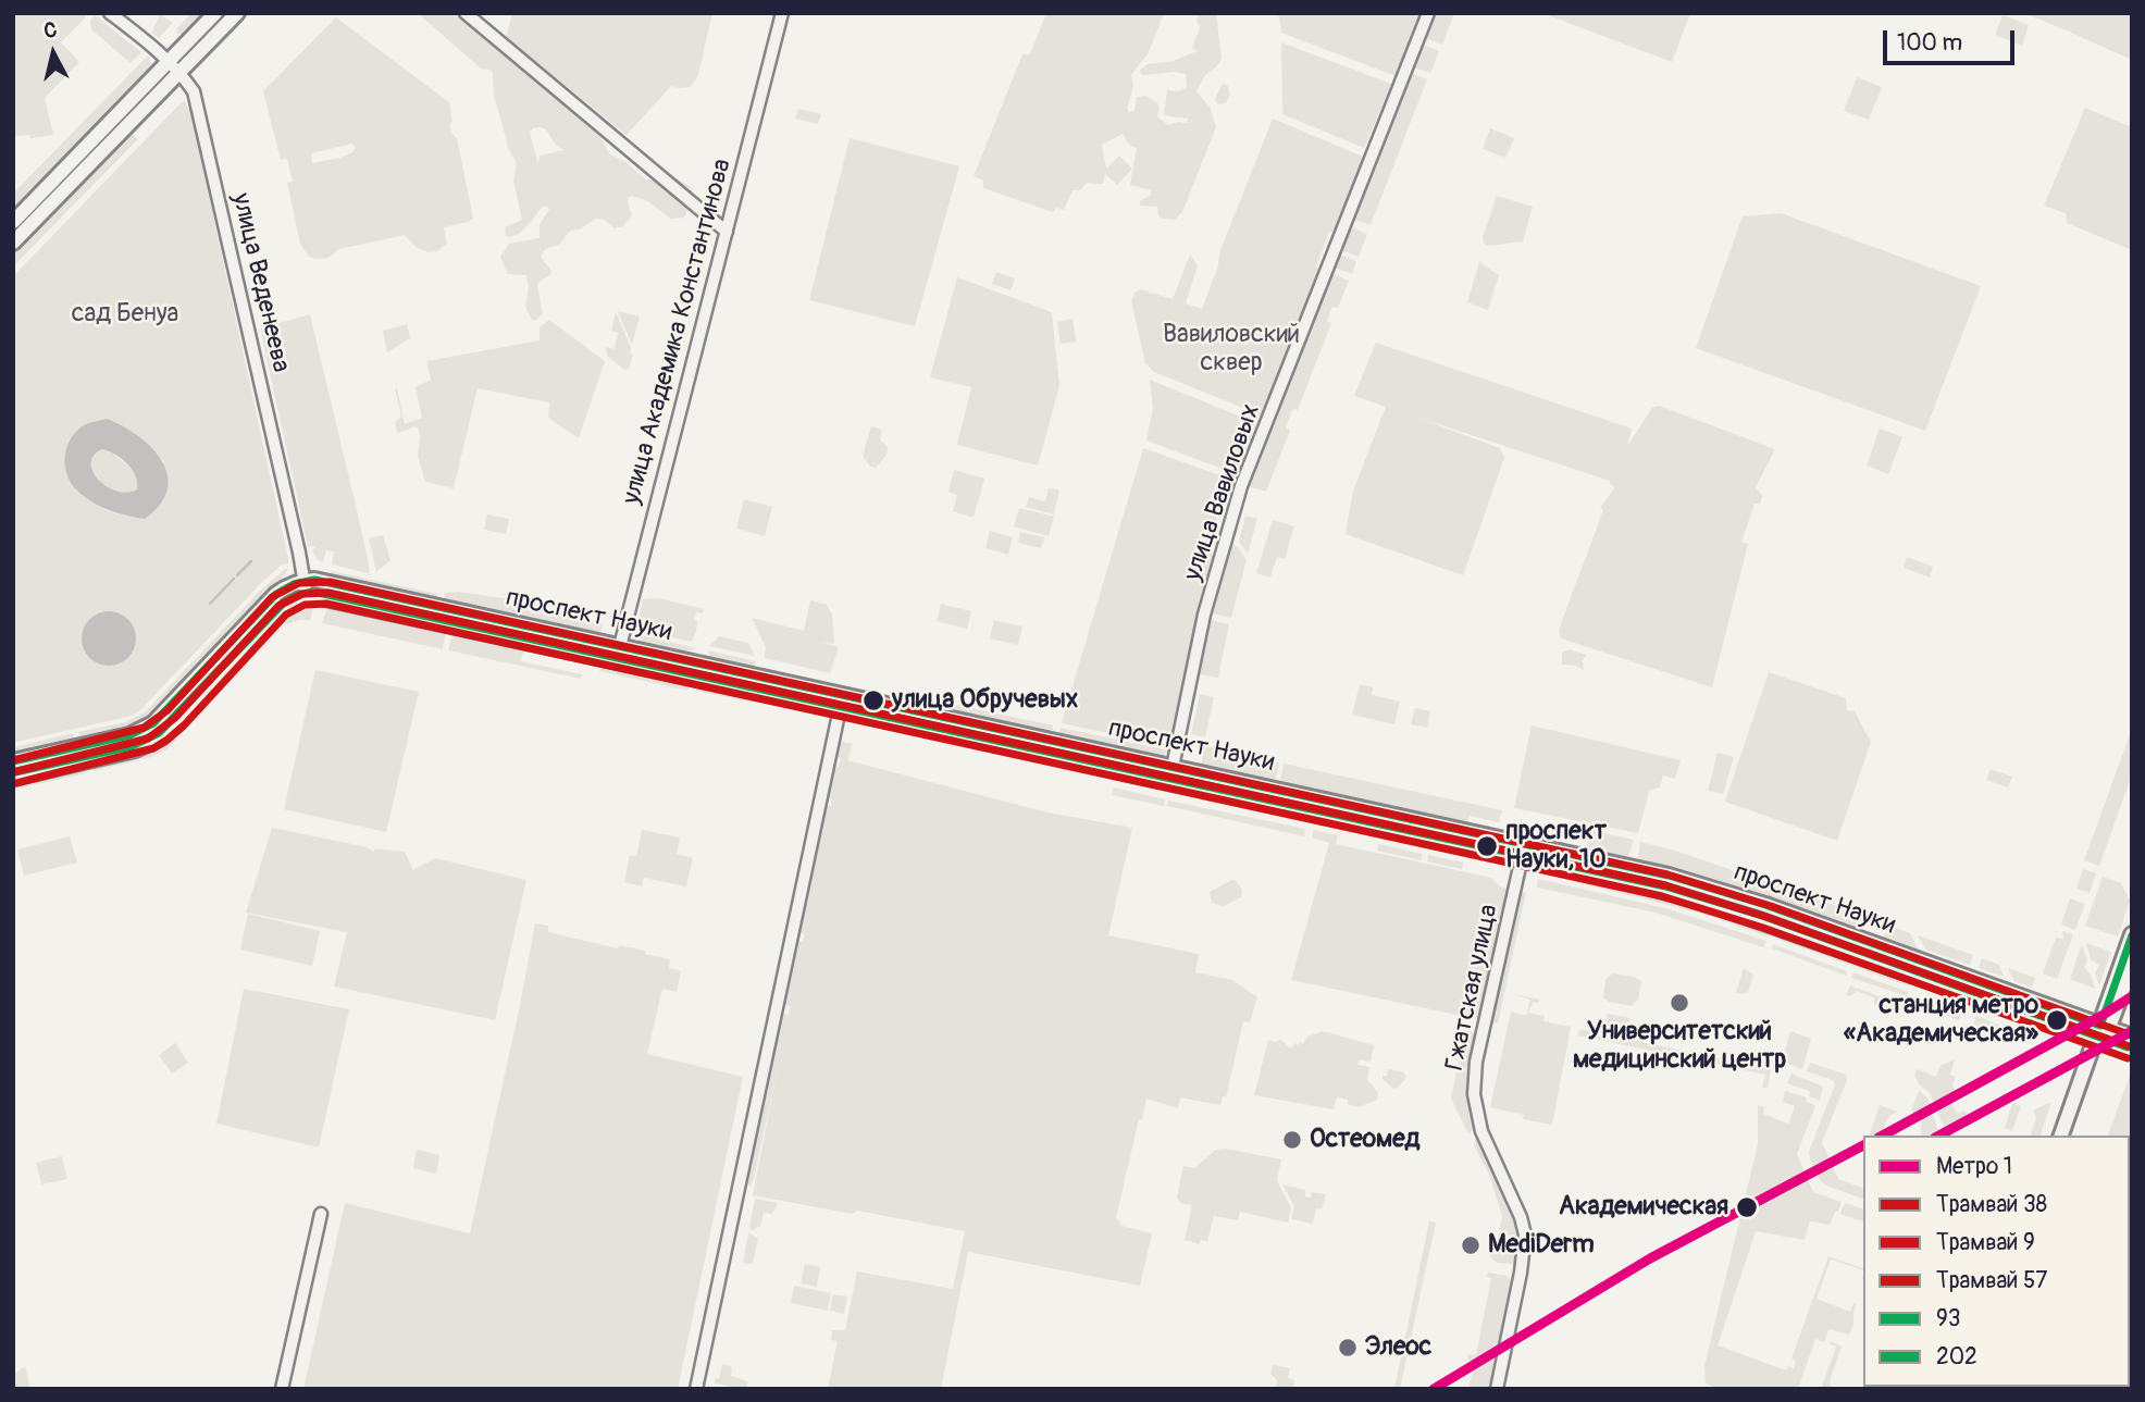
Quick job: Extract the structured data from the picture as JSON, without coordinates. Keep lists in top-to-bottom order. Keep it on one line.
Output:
{"streets":{"main road":["проспект Науки"],"street":["улица Веденеева","улица Академика Константинова","улица Вавиловых","Гжатская улица"]},"crossings":[["улица Веденеева","проспект Науки"],["улица Академика Константинова","проспект Науки"],["улица Вавиловых","проспект Науки"],["проспект Науки","Гжатская улица"]],"parks":["сад Бенуа","Вавиловский сквер"],"places":["улица Обручевых","проспект Науки, 10","Университетский медицинский центр","станция метро «Академическая»","Остеомед","Академическая","MediDerm","Элеос"],"lines":["transit line 93","tram line 57","transit line 202","tram line 38","tram line 9","metro line 1"],"legend":["Метро 1","Трамвай 38","Трамвай 9","Трамвай 57","93","202"],"scale_bar":"100 m","north":"top"}
